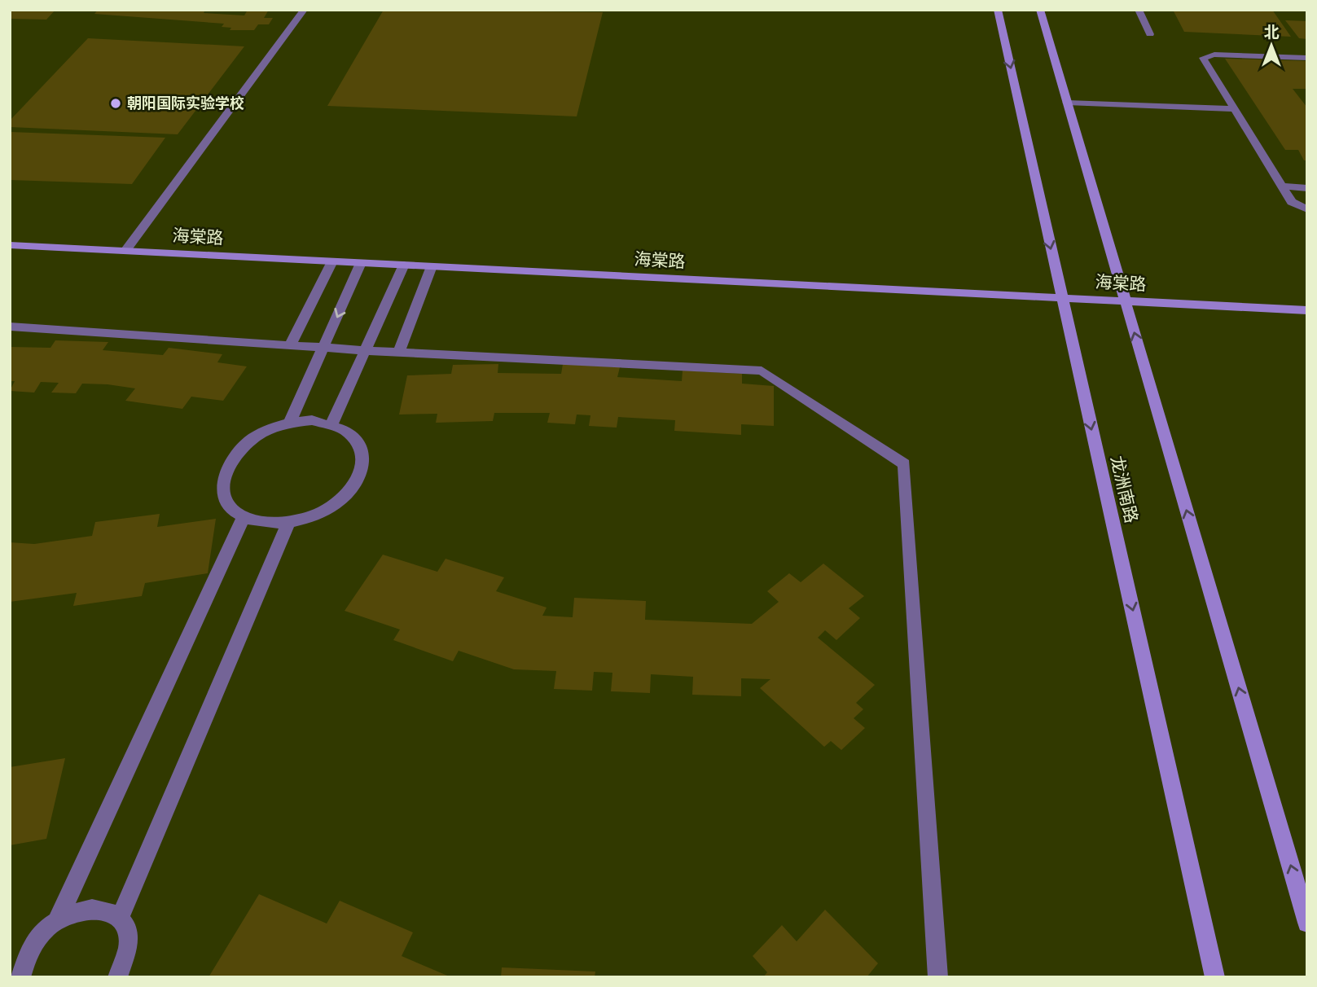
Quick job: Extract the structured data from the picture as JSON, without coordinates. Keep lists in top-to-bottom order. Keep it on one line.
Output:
{"streets":{"main road":["海棠路","龙洲南路"]},"crossings":[["海棠路","龙洲南路"]],"places":["朝阳国际实验学校"],"north":"top"}
